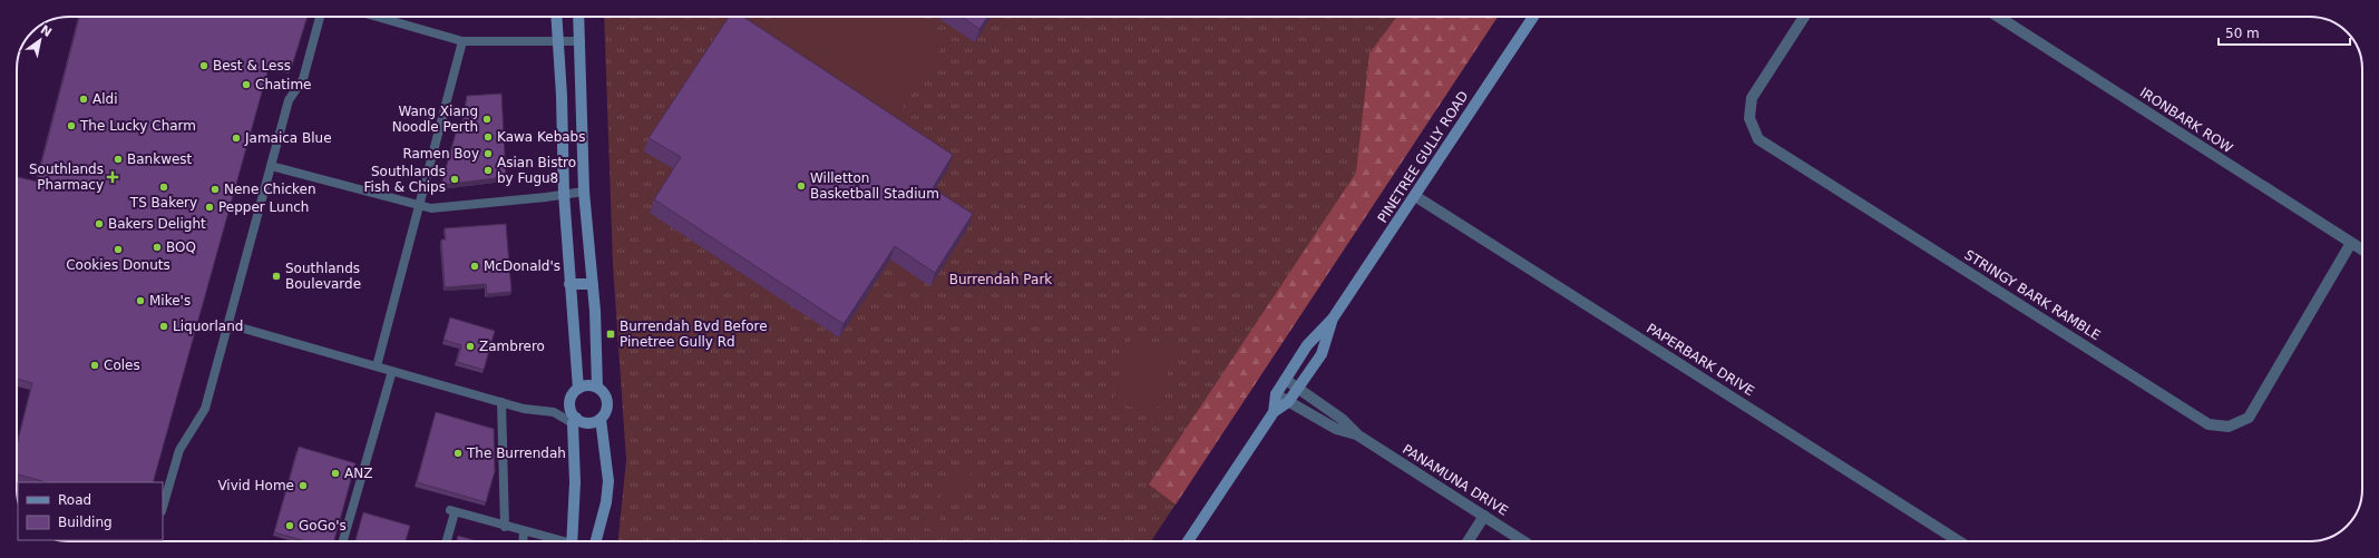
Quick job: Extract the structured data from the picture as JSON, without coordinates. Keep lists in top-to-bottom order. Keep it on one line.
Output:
{"streets":{"main road":["PINETREE GULLY ROAD"],"street":["IRONBARK ROW","STRINGY BARK RAMBLE","PAPERBARK DRIVE","PANAMUNA DRIVE"]},"crossings":[["IRONBARK ROW","STRINGY BARK RAMBLE"],["PINETREE GULLY ROAD","PAPERBARK DRIVE"],["PINETREE GULLY ROAD","PANAMUNA DRIVE"]],"parks":["Burrendah Park"],"places":{"other":["Best & Less","Chatime","Aldi","Wang Xiang Noodle Perth","The Lucky Charm","Kawa Kebabs","Jamaica Blue","Ramen Boy","Bankwest","Asian Bistro by Fugu8","Southlands Fish & Chips","Willetton Basketball Stadium","TS Bakery","Nene Chicken","Pepper Lunch","Bakers Delight","BOQ","Cookies Donuts","McDonald's","Southlands Boulevarde","Mike's","Liquorland","Zambrero","Coles","The Burrendah","ANZ","Vivid Home","GoGo's"],"health":["Southlands Pharmacy"],"transit":["Burrendah Bvd Before Pinetree Gully Rd"]},"legend":["Road","Building"],"scale_bar":"50 m","north":"top right"}
